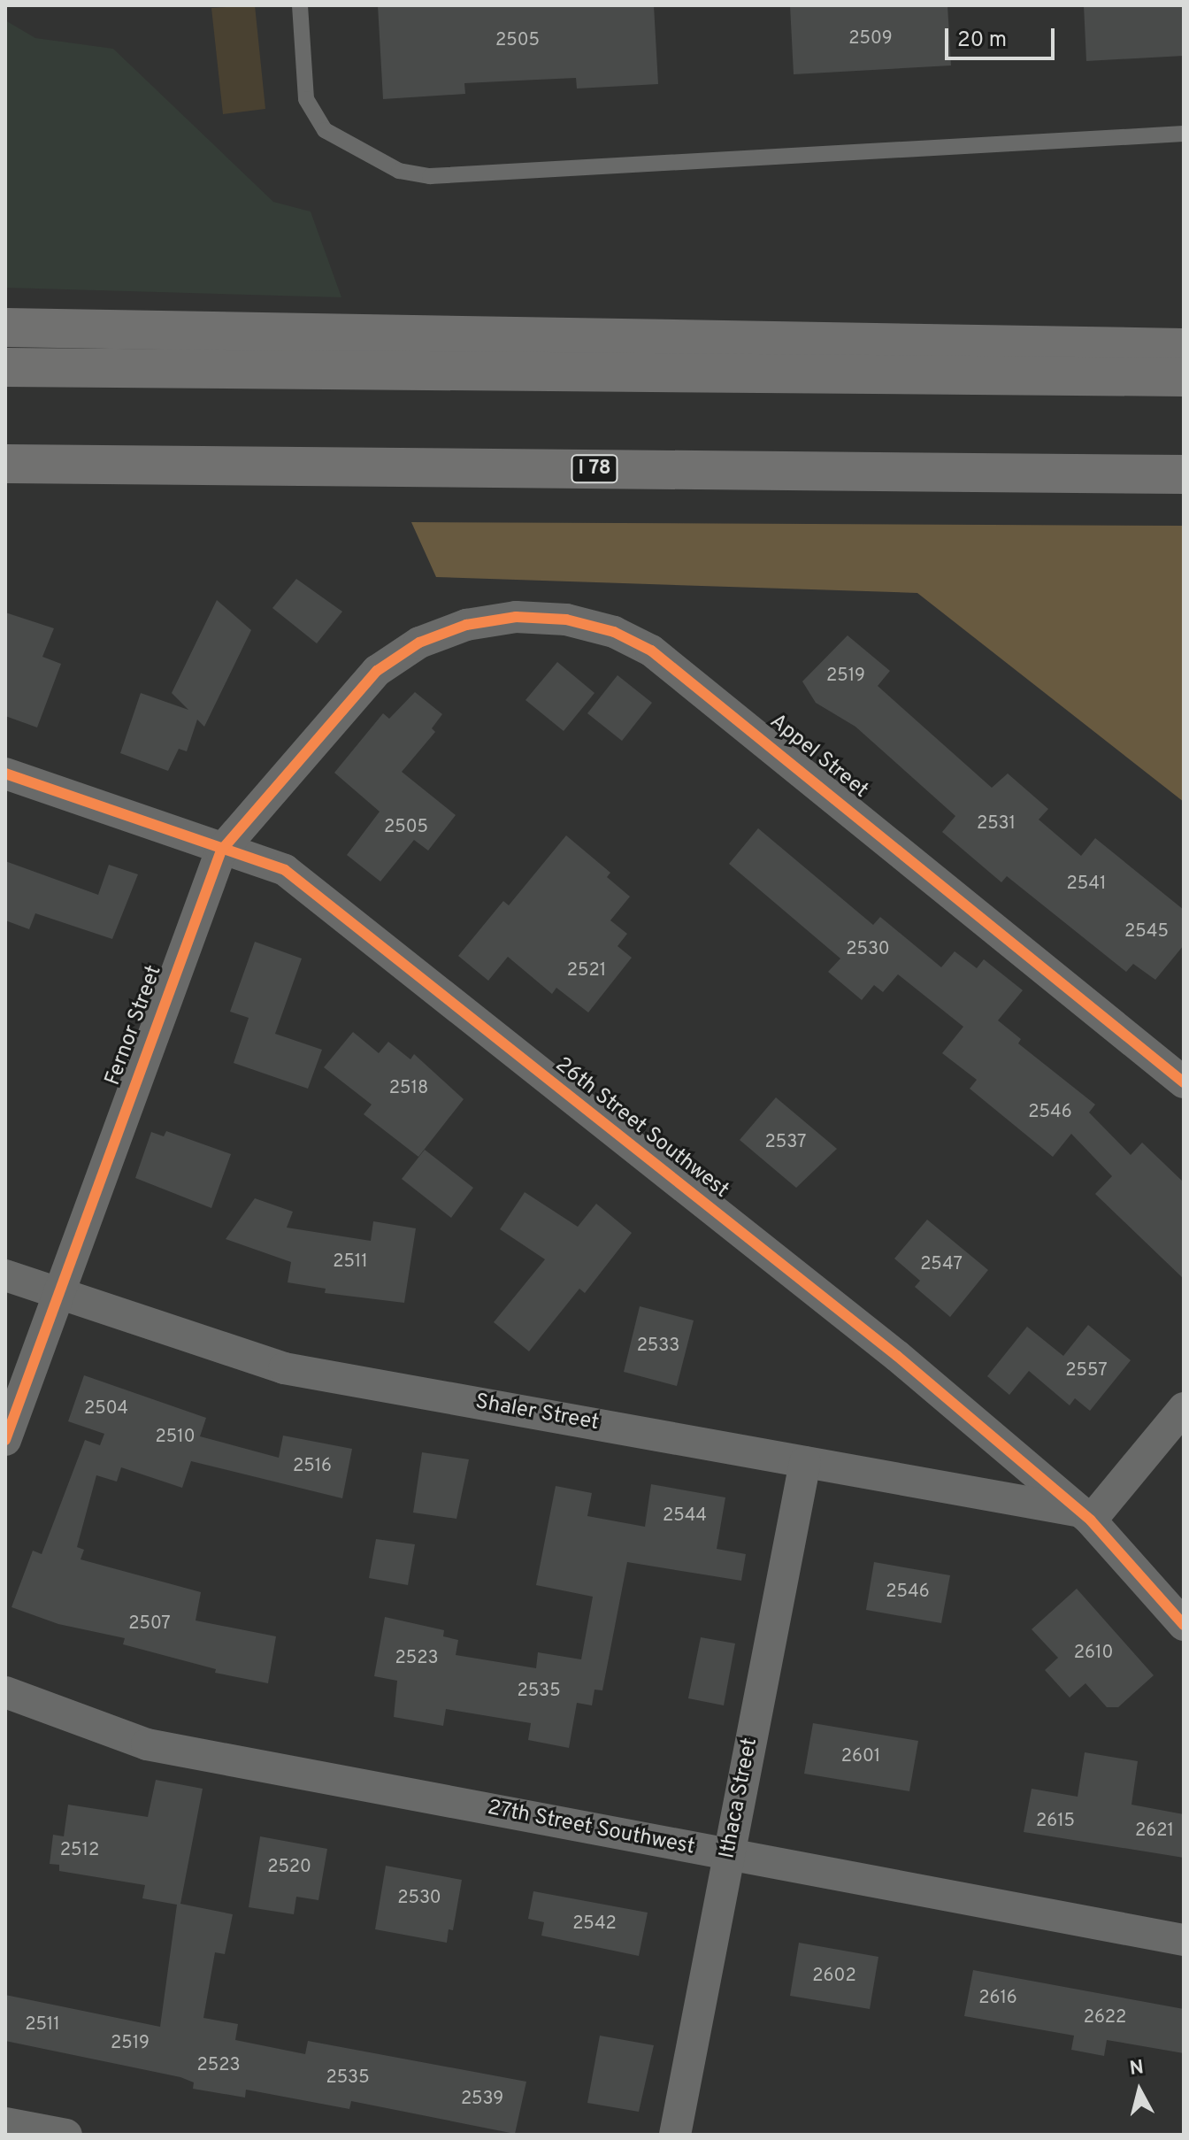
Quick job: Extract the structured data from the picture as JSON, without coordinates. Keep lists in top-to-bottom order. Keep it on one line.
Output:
{"streets":{"highway":["I 78"],"street":["Appel Street","Fernor Street","26th Street Southwest","Shaler Street","Ithaca Street","27th Street Southwest"]},"crossings":[["Appel Street","Fernor Street"],["Fernor Street","26th Street Southwest"],["Fernor Street","Shaler Street"],["26th Street Southwest","Shaler Street"],["Shaler Street","Ithaca Street"],["Ithaca Street","27th Street Southwest"]],"house_numbers":["2509","2505","2519","2531","2505","2541","2545","2530","2521","2518","2546","2537","2511","2547","2533","2557","2504","2510","2516","2544","2546","2507","2610","2523","2535","2601","2615","2621","2512","2520","2530","2542","2602","2616","2622","2511","2519","2523","2535","2539"],"scale_bar":"20 m","north":"top"}
